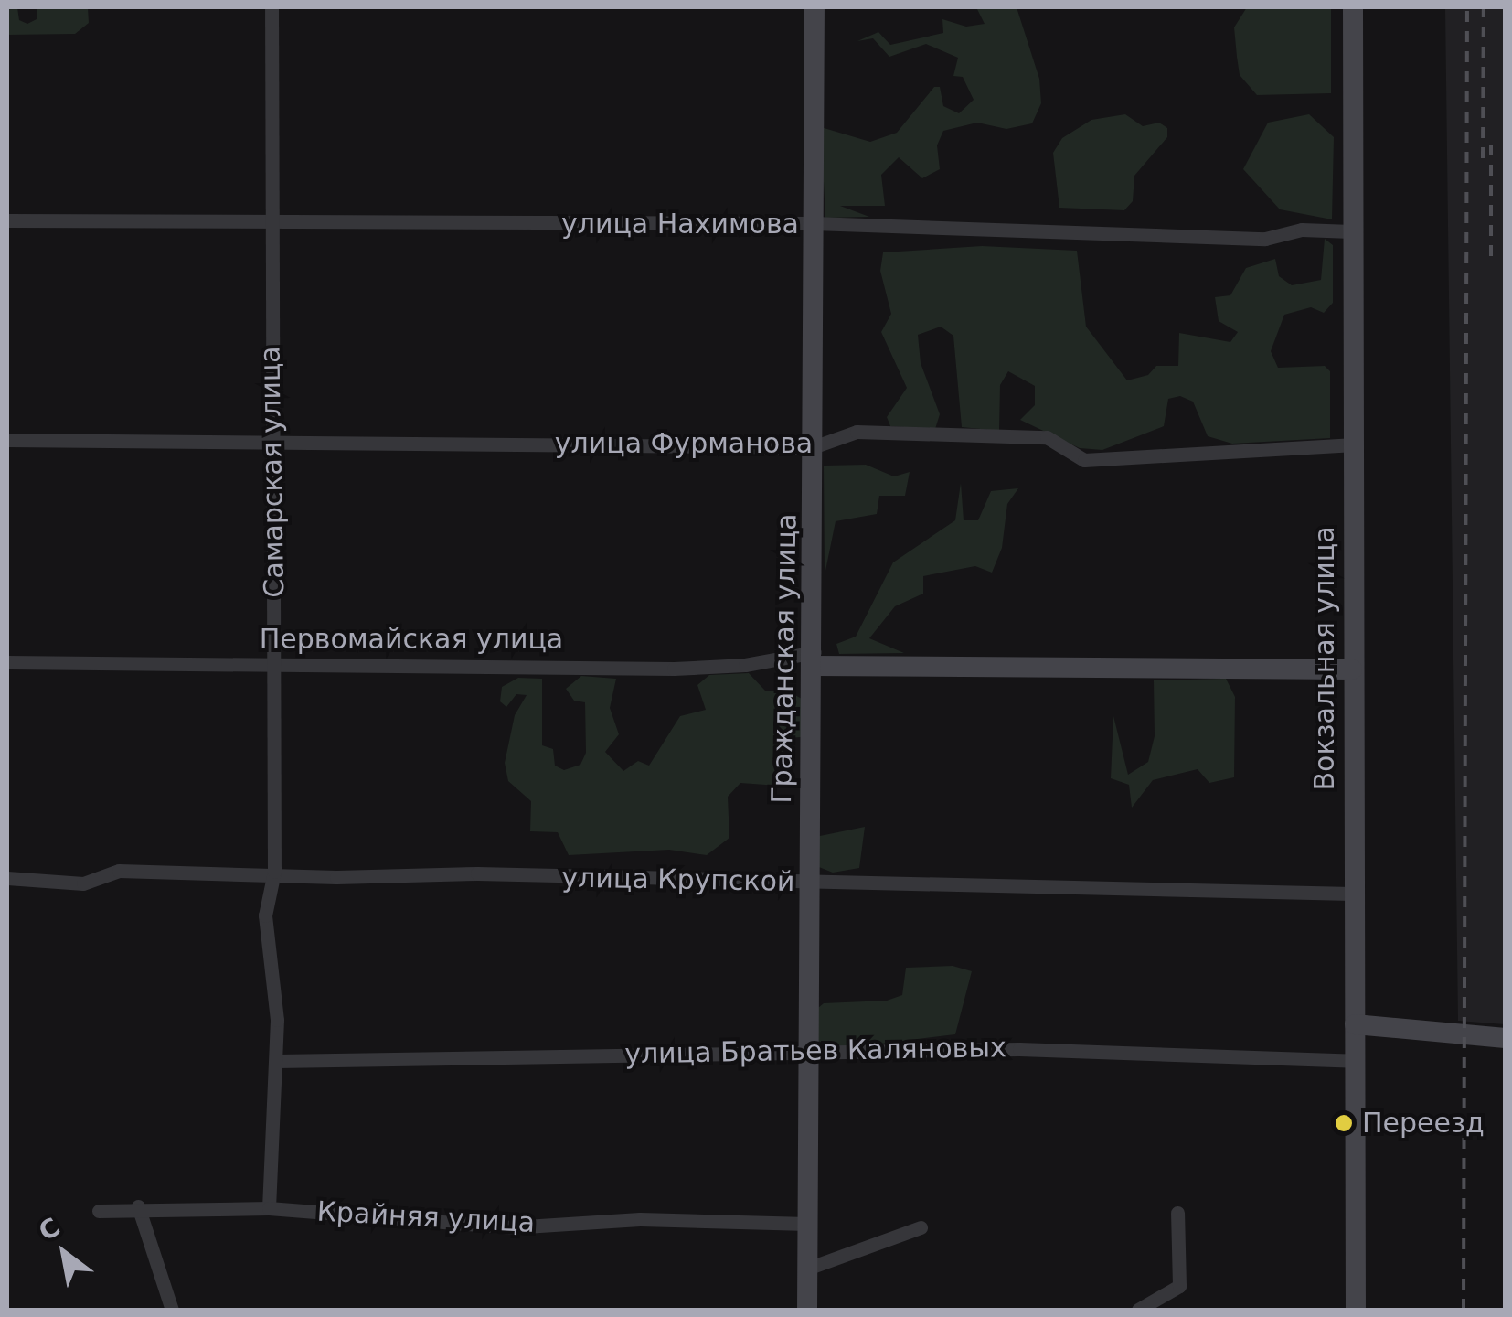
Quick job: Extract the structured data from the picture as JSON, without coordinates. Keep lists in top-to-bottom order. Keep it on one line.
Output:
{"streets":{"street":["улица Нахимова","улица Фурманова","Самарская улица","Первомайская улица","Гражданская улица","Вокзальная улица","улица Крупской","улица Братьев Каляновых","Крайняя улица"]},"crossings":[["улица Нахимова","Самарская улица"],["улица Нахимова","Гражданская улица"],["улица Нахимова","Вокзальная улица"],["улица Фурманова","Самарская улица"],["улица Фурманова","Гражданская улица"],["улица Фурманова","Вокзальная улица"],["Самарская улица","Первомайская улица"],["Самарская улица","улица Крупской"],["Самарская улица","улица Братьев Каляновых"],["Самарская улица","Крайняя улица"],["Первомайская улица","Гражданская улица"],["Первомайская улица","Вокзальная улица"],["Гражданская улица","улица Крупской"],["Гражданская улица","улица Братьев Каляновых"],["Гражданская улица","Крайняя улица"],["Вокзальная улица","улица Крупской"],["Вокзальная улица","улица Братьев Каляновых"]],"places":["Переезд"],"north":"top left"}
